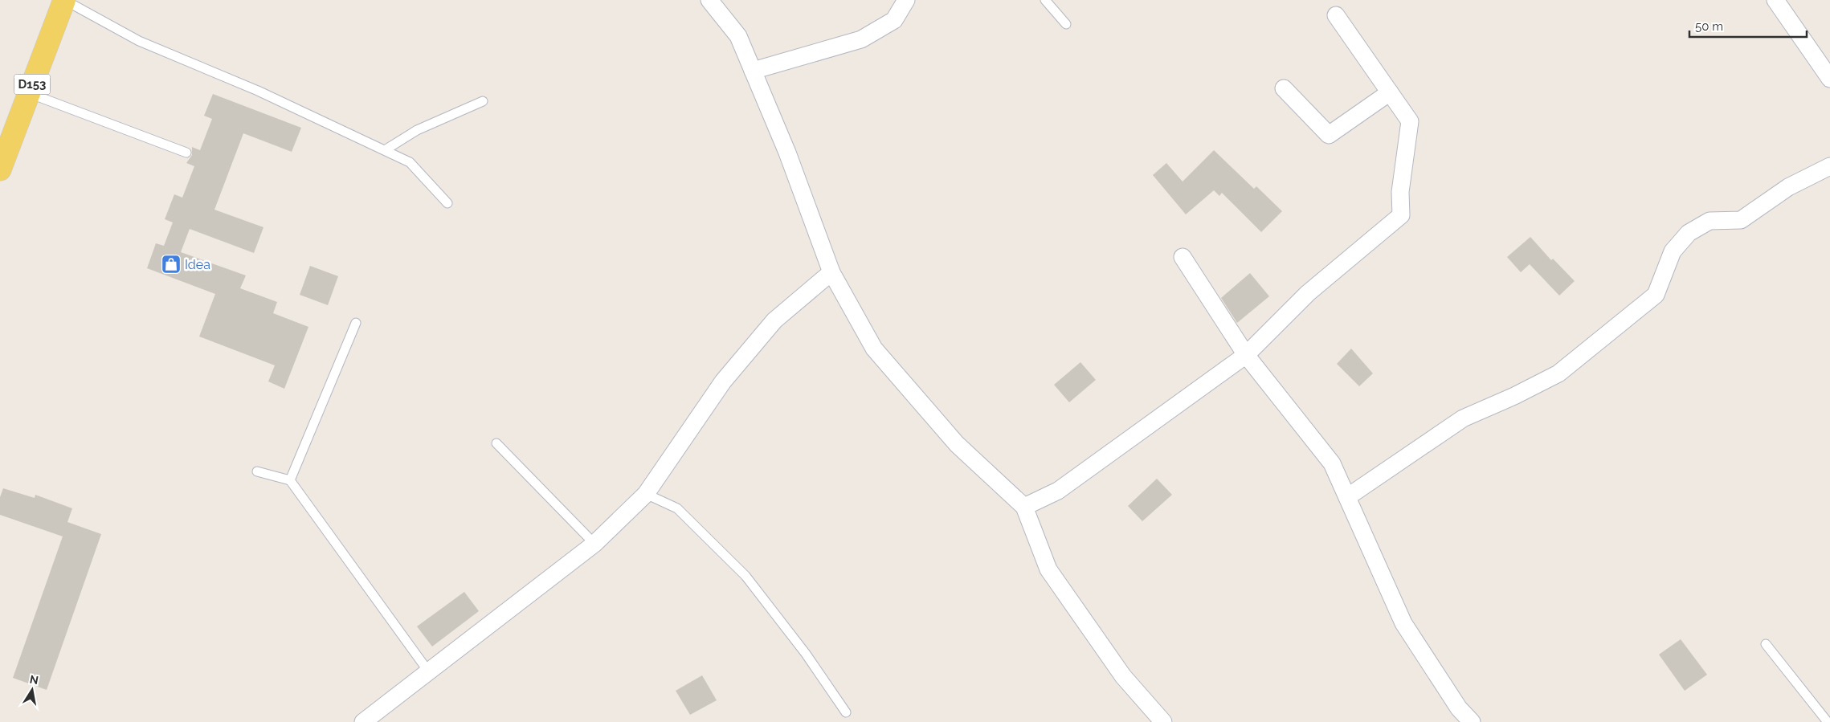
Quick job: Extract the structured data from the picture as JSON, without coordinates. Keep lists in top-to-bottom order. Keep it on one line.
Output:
{"streets":{"main road":["D153"]},"places":{"shop":["Idea"]},"scale_bar":"50 m","north":"top"}
